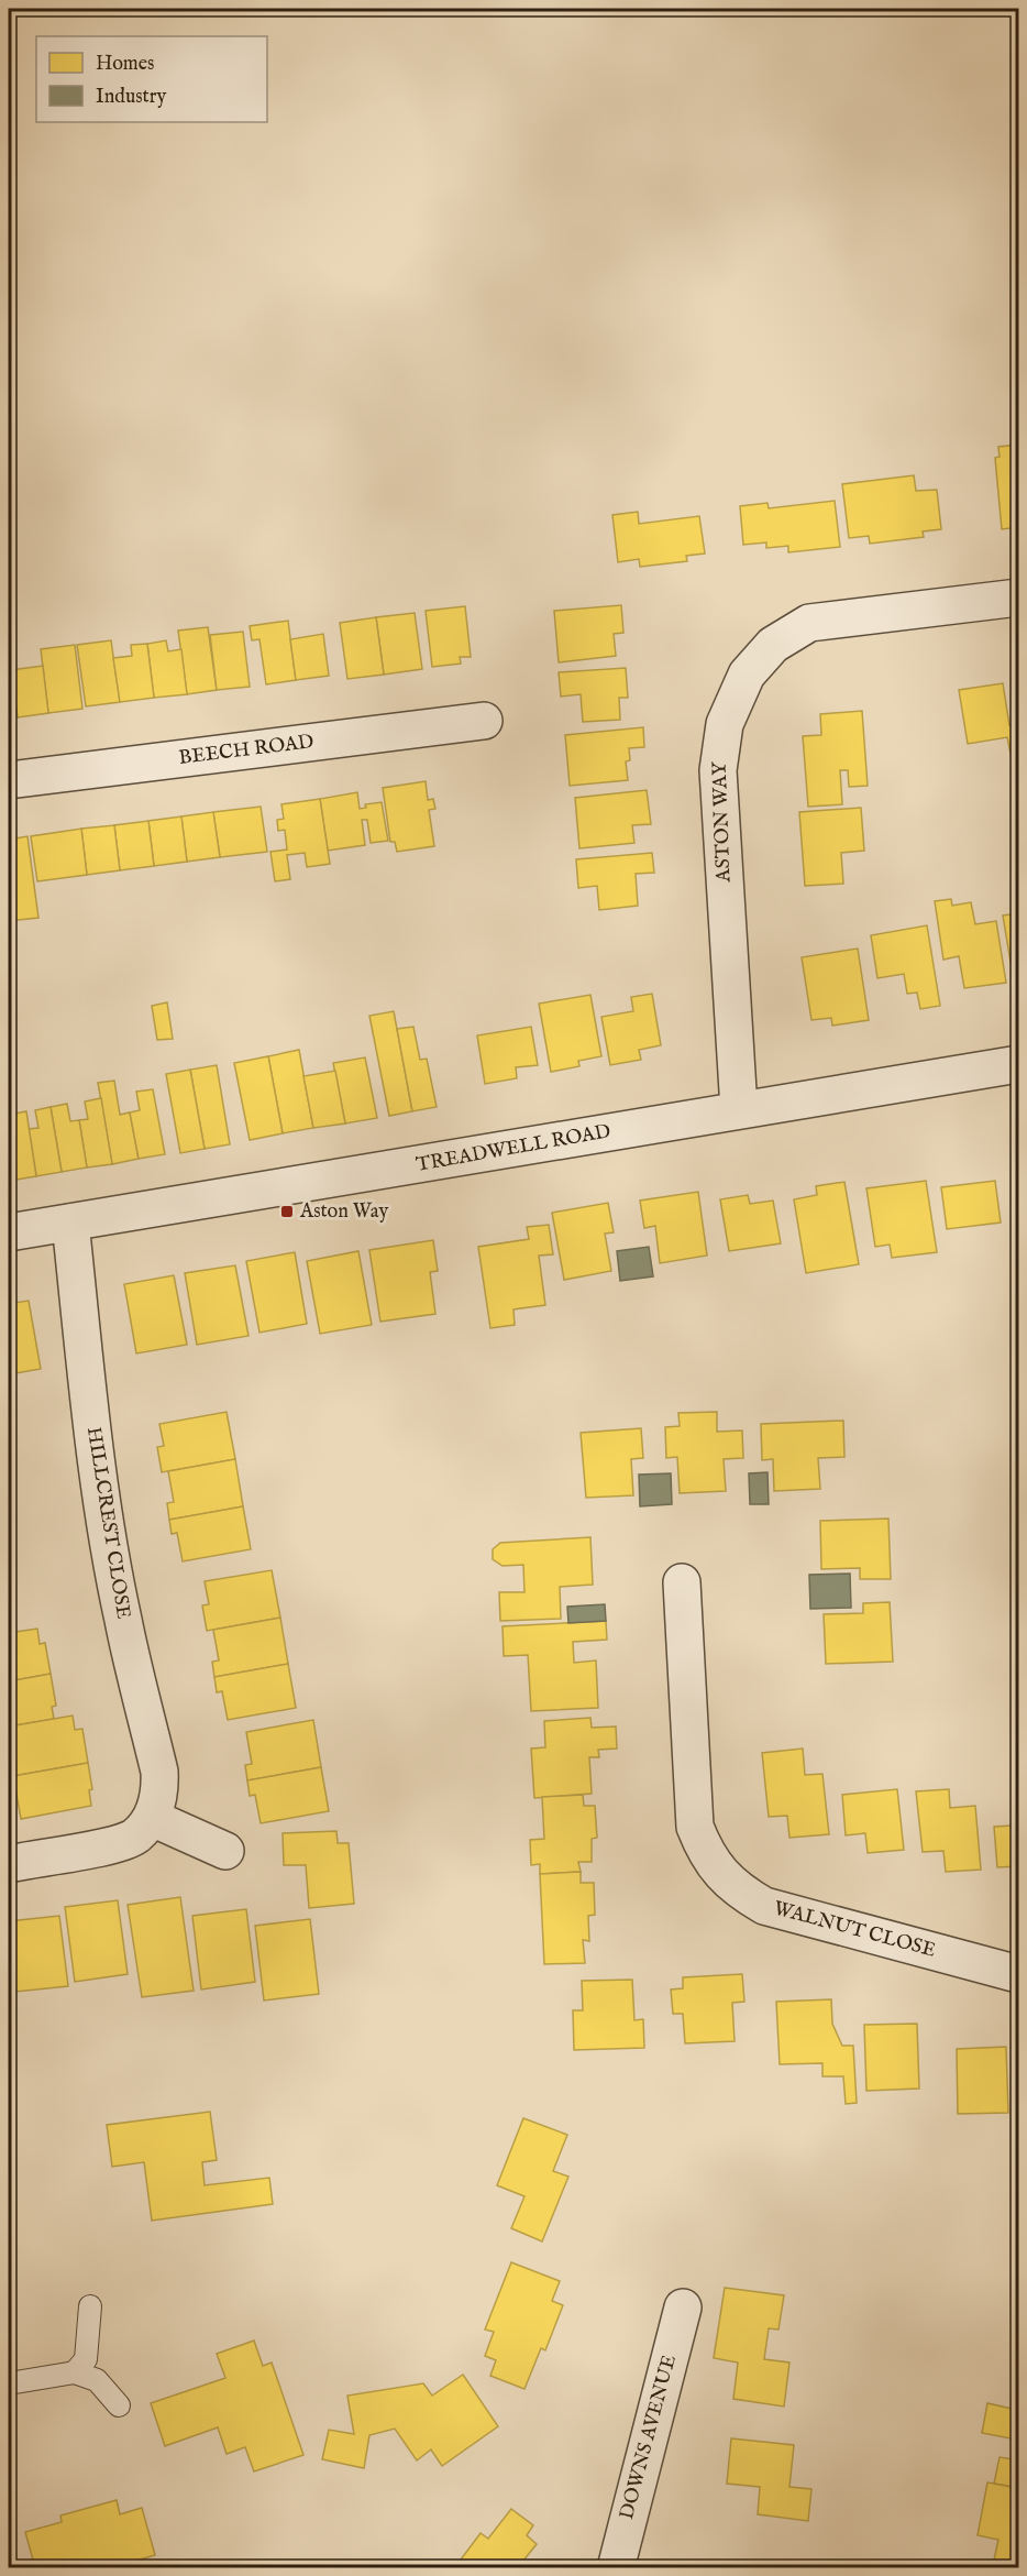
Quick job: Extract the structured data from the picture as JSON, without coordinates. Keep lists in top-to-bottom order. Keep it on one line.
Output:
{"streets":{"street":["BEECH ROAD","ASTON WAY","TREADWELL ROAD","HILLCREST CLOSE","WALNUT CLOSE","DOWNS AVENUE"]},"crossings":[["ASTON WAY","TREADWELL ROAD"],["TREADWELL ROAD","HILLCREST CLOSE"]],"places":{"transit":["Aston Way"]},"legend":["Homes","Industry"]}
